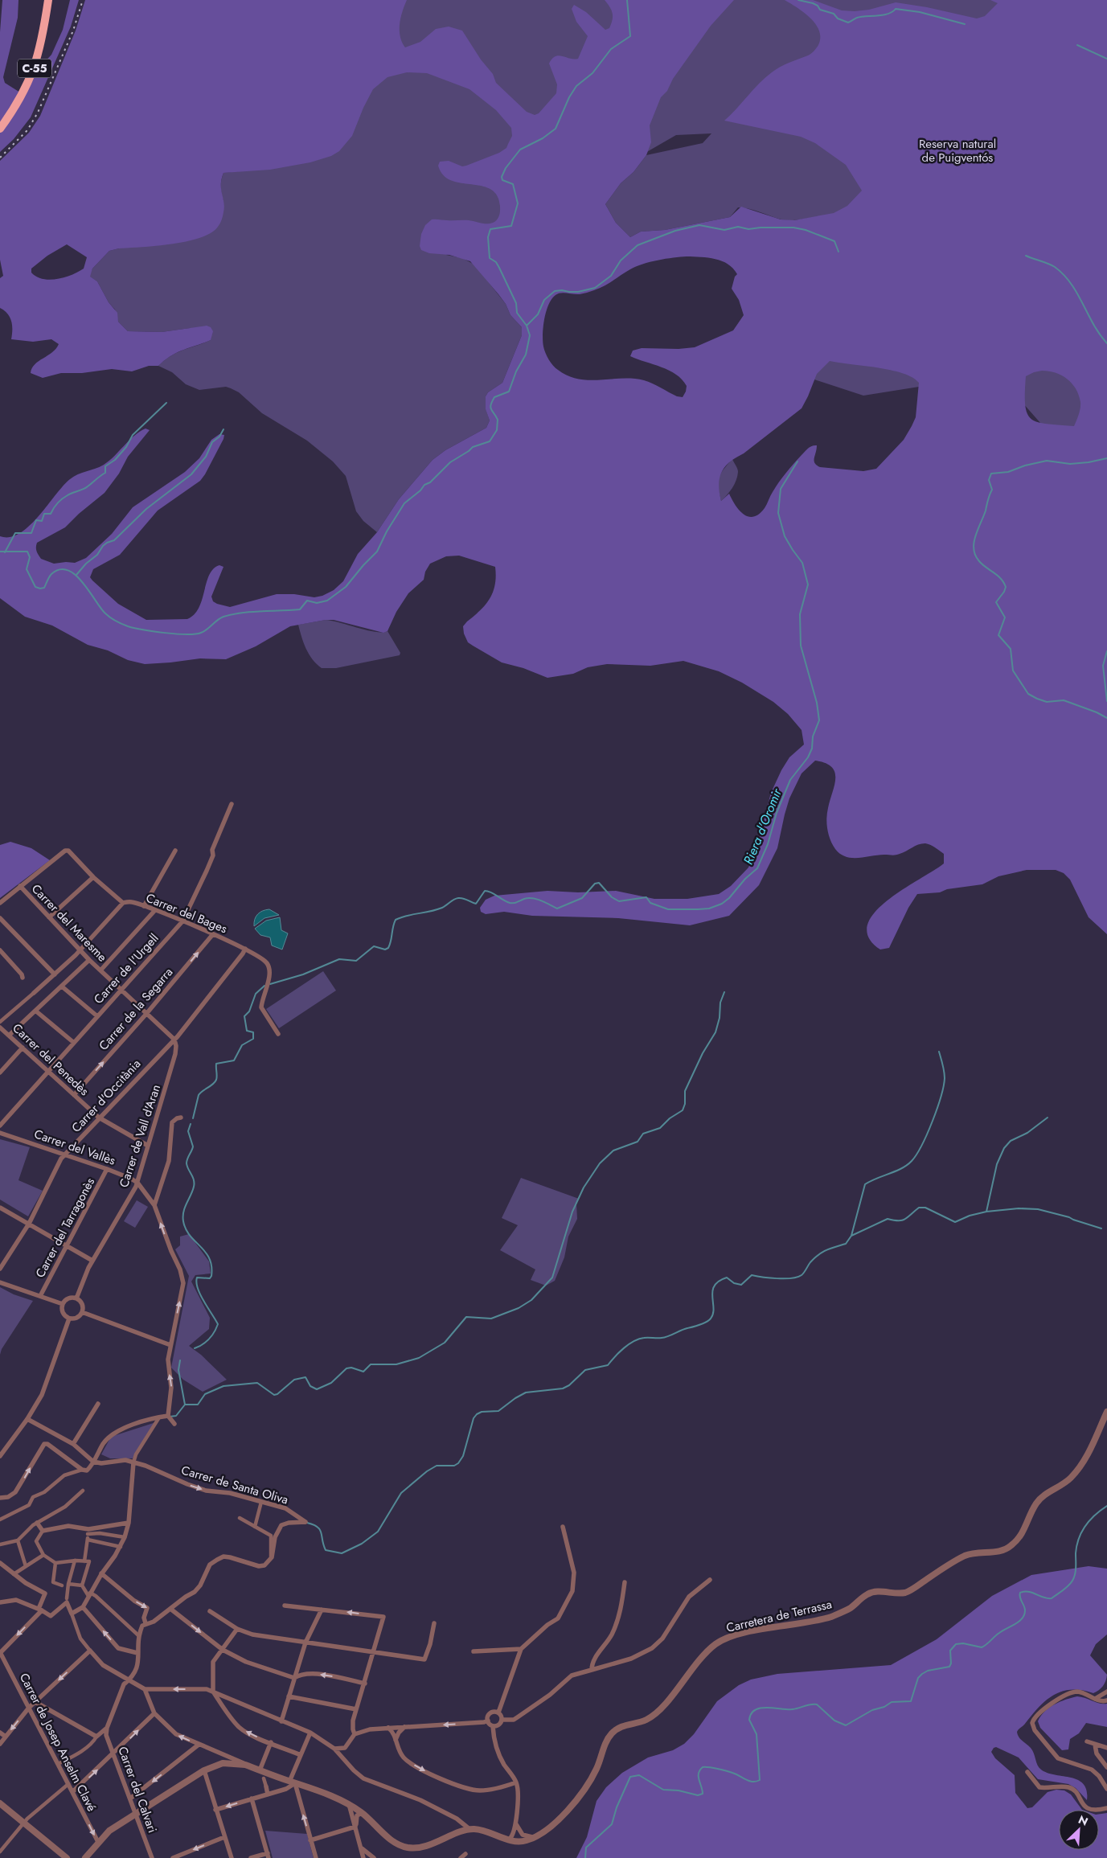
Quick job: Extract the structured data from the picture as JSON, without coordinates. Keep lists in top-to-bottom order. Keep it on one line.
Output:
{"streets":{"highway":["C-55"],"street":["Carrer del Bages","Carrer del Maresme","Carrer de l'Urgell","Carrer de la Segarra","Carrer del Penedès","Carrer d'Occitània","Carrer de Vall d'Aran","Carrer del Vallès","Carrer del Tarragonès","Carrer de Santa Oliva","Carretera de Terrassa","Carrer de Josep Anselm Clavé","Carrer del Calvari"]},"crossings":[["Carrer del Bages","Carrer de l'Urgell"],["Carrer del Bages","Carrer de la Segarra"],["Carrer del Bages","Carrer d'Occitània"],["Carrer del Maresme","Carrer de l'Urgell"],["Carrer del Maresme","Carrer de la Segarra"],["Carrer del Maresme","Carrer d'Occitània"],["Carrer del Maresme","Carrer de Vall d'Aran"],["Carrer de l'Urgell","Carrer del Penedès"],["Carrer de la Segarra","Carrer del Penedès"],["Carrer del Penedès","Carrer d'Occitània"],["Carrer del Penedès","Carrer de Vall d'Aran"],["Carrer d'Occitània","Carrer de Vall d'Aran"],["Carrer d'Occitània","Carrer del Vallès"],["Carrer de Vall d'Aran","Carrer del Vallès"],["Carrer del Vallès","Carrer del Tarragonès"]],"one_way":["Carrer de la Segarra","Carrer del Vallès","Carrer de Santa Oliva"],"water":["Riera d'Oromir"],"parks":["Reserva natural de Puigventós"],"north":"top right"}
